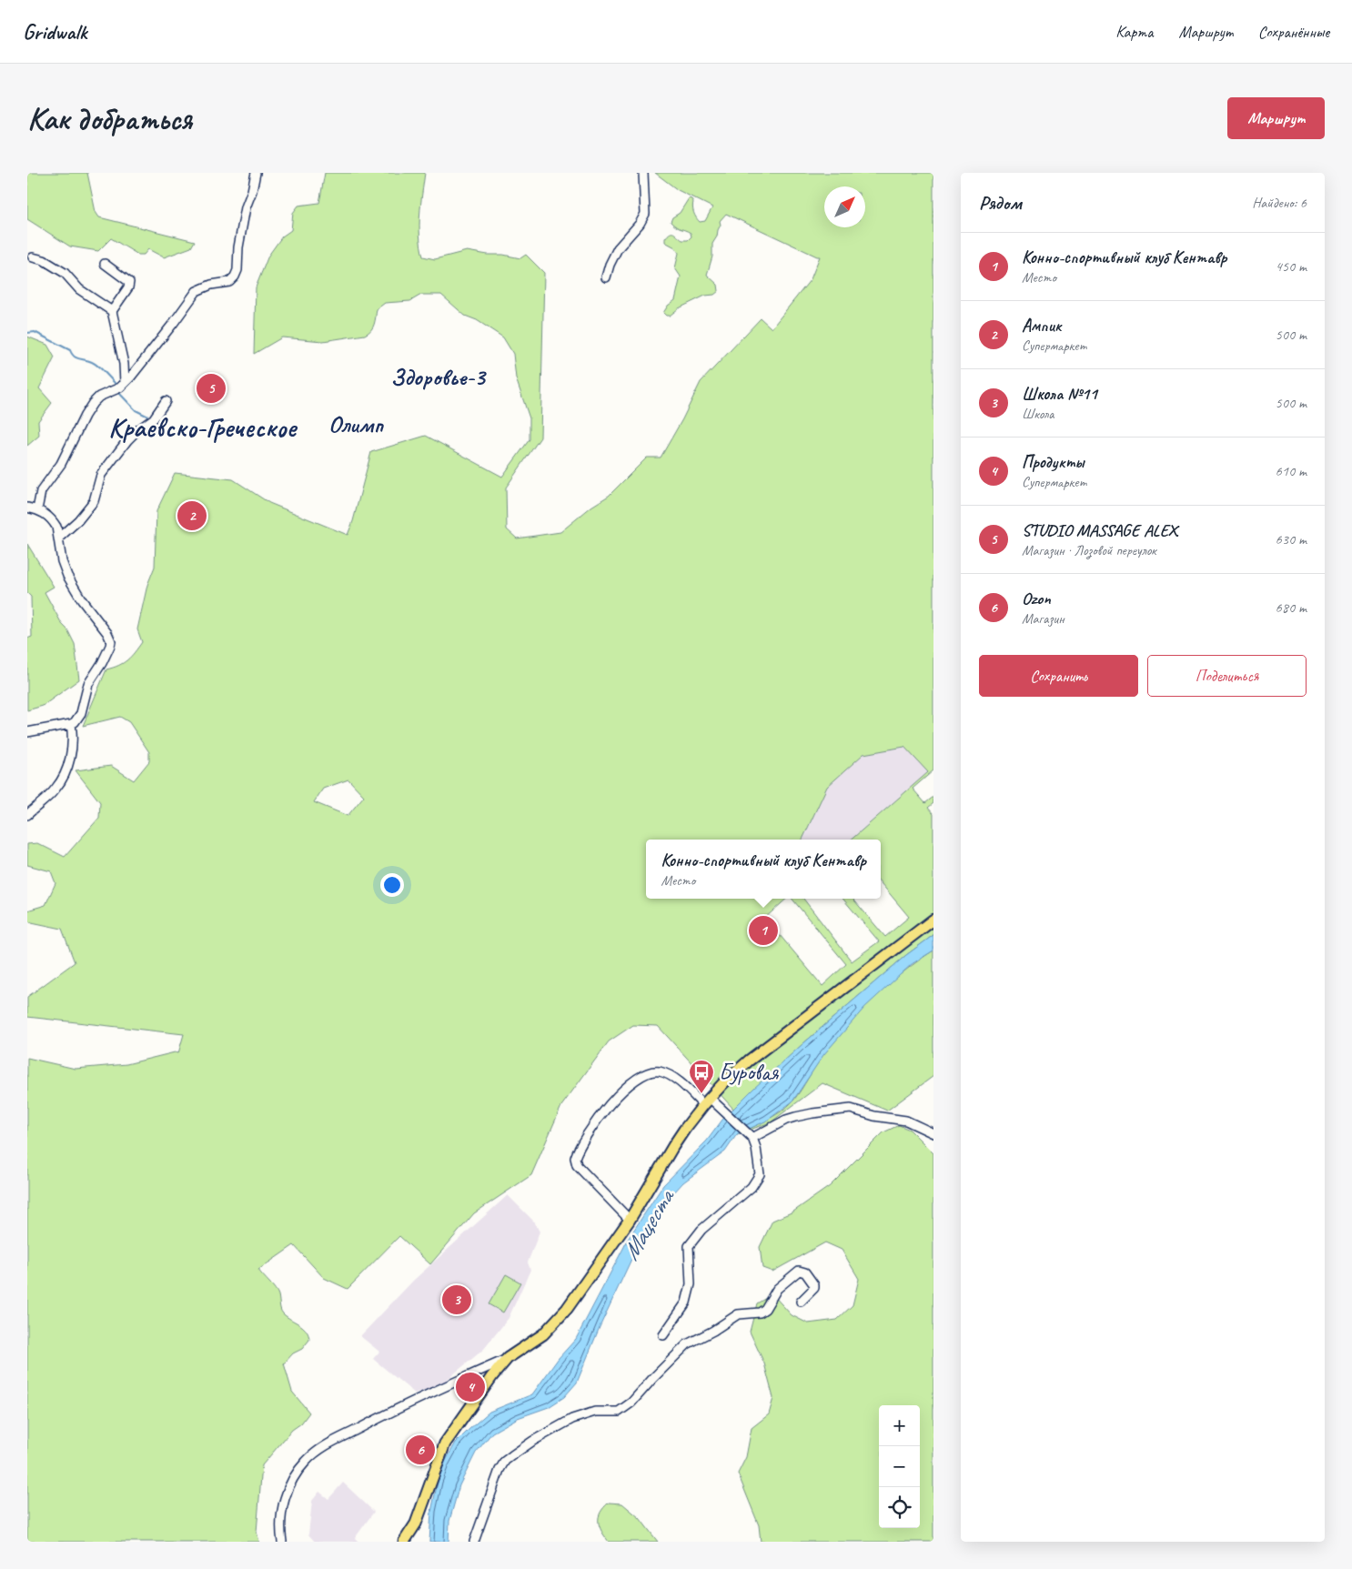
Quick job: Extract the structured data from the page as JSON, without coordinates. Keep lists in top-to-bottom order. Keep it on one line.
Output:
{"districts":["Здоровье-3","Олимп","Краевско-Греческое"],"water":["Мацеста"],"places":{"bus stop":["Буровая"]},"north":"top right","page":{"header":"Gridwalk","nav":["Карта","Маршрут","Сохранённые"],"buttons":["Маршрут",["Сохранить","Поделиться"]],"title":"Как добраться","heading":["Рядом","Найдено: 6"],"list":[{"mark":"1","name":"Конно-спортивный клуб Кентавр","note":"Место","value":"450 m"},{"mark":"2","name":"Ампик","note":"Супермаркет","value":"500 m"},{"mark":"3","name":"Школа №11","note":"Школа","value":"500 m"},{"mark":"4","name":"Продукты","note":"Супермаркет","value":"610 m"},{"mark":"5","name":"STUDIO MASSAGE ALEX","note":"Магазин · Лозовой переулок","value":"630 m"},{"mark":"6","name":"Ozon","note":"Магазин","value":"680 m"}],"pins":["5","2","1","3","4","6"],"popup":["Конно-спортивный клуб Кентавр","Место"],"map_buttons":["+","−"]}}
